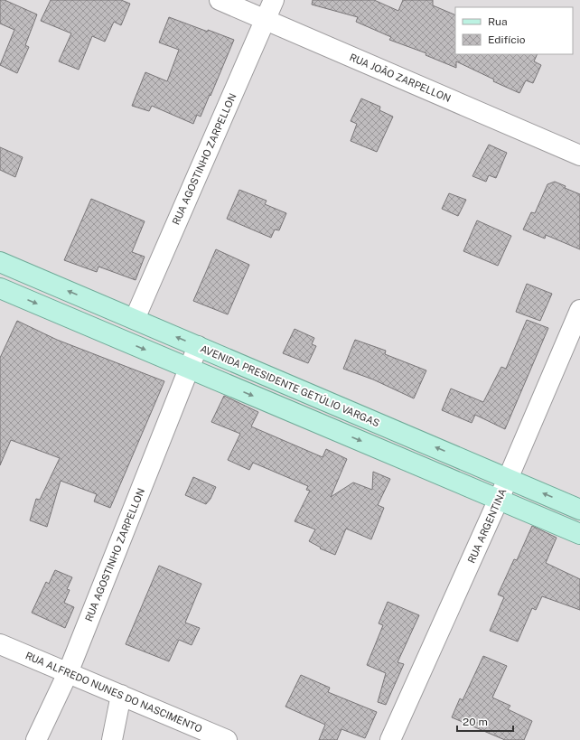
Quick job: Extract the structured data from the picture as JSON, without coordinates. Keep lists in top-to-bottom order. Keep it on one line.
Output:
{"streets":{"main road":["AVENIDA PRESIDENTE GETÚLIO VARGAS"],"street":["RUA JOÃO ZARPELLON","RUA AGOSTINHO ZARPELLON","RUA ARGENTINA","RUA ALFREDO NUNES DO NASCIMENTO"]},"crossings":[["RUA JOÃO ZARPELLON","RUA AGOSTINHO ZARPELLON"],["RUA AGOSTINHO ZARPELLON","AVENIDA PRESIDENTE GETÚLIO VARGAS"],["RUA AGOSTINHO ZARPELLON","RUA ALFREDO NUNES DO NASCIMENTO"],["AVENIDA PRESIDENTE GETÚLIO VARGAS","RUA ARGENTINA"]],"legend":["Rua","Edifício"],"scale_bar":"20 m"}
